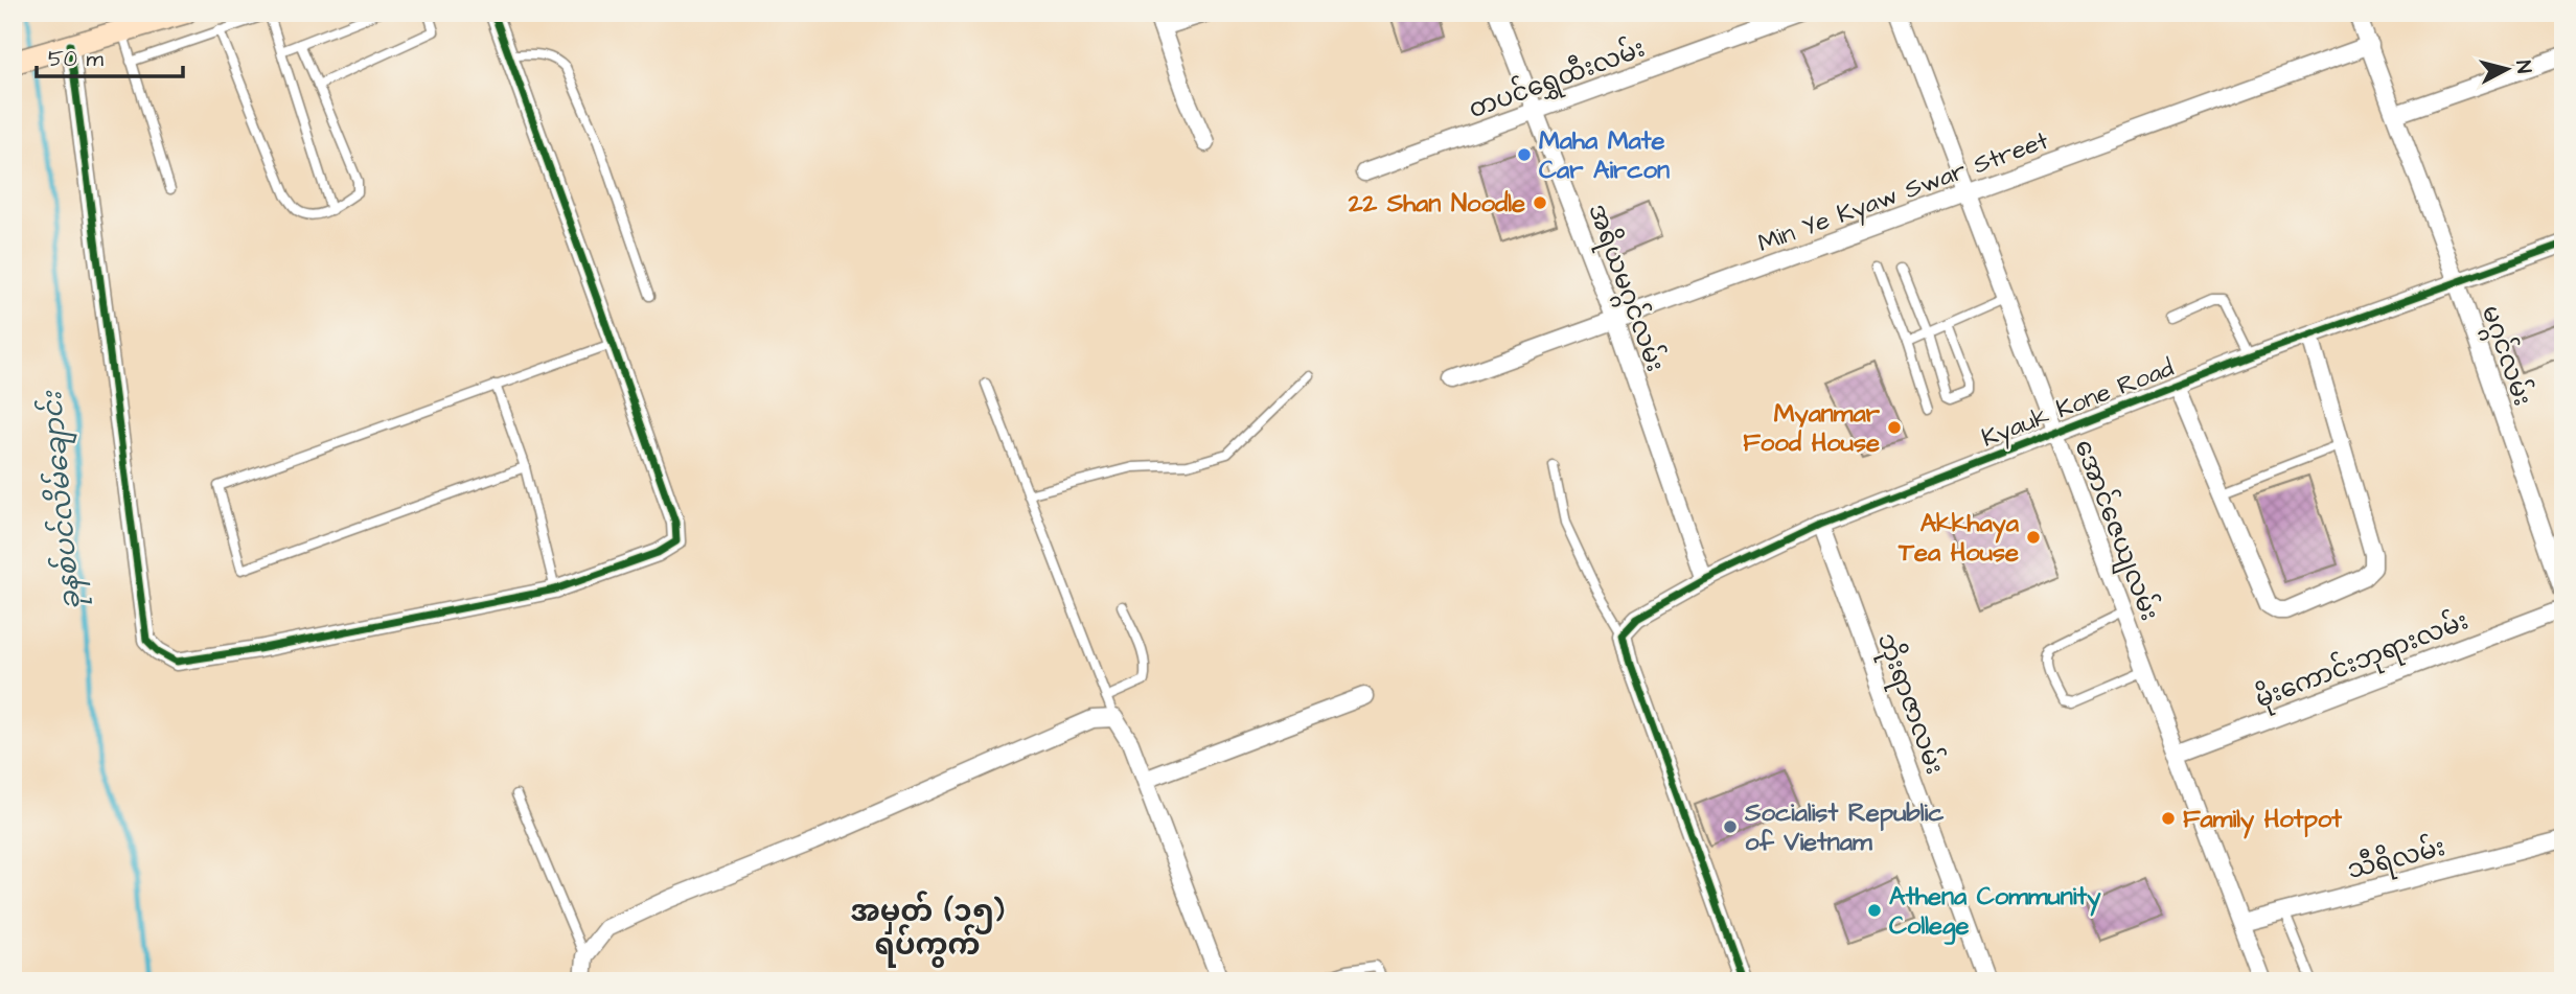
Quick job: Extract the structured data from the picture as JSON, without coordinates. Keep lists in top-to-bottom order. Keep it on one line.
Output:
{"streets":{"street":["တပင်ရွှေထီးလမ်း","Min Ye Kyaw Swar Street","အရိယမဂ္ဂင်လမ်း","မဂ္ဂင်လမ်း","Kyauk Kone Road","အောင်ဇေယျလမ်း","မိုးကောင်းဘုရားလမ်း","ဘိုးရာဇာလမ်း","သီရိလမ်း"]},"crossings":[["တပင်ရွှေထီးလမ်း","အရိယမဂ္ဂင်လမ်း"],["Min Ye Kyaw Swar Street","အရိယမဂ္ဂင်လမ်း"],["Min Ye Kyaw Swar Street","မဂ္ဂင်လမ်း"],["Min Ye Kyaw Swar Street","အောင်ဇေယျလမ်း"],["အရိယမဂ္ဂင်လမ်း","Kyauk Kone Road"],["မဂ္ဂင်လမ်း","Kyauk Kone Road"],["Kyauk Kone Road","အောင်ဇေယျလမ်း"],["Kyauk Kone Road","ဘိုးရာဇာလမ်း"],["အောင်ဇေယျလမ်း","မိုးကောင်းဘုရားလမ်း"],["အောင်ဇေယျလမ်း","သီရိလမ်း"]],"districts":["အမှတ် (၁၅) ရပ်ကွက်"],"water":["ခုနစ်ပင်လိမ်ချောင်း"],"places":["Maha Mate Car Aircon","22 Shan Noodle","Myanmar Food House","Akkhaya Tea House","Family Hotpot","Socialist Republic of Vietnam","Athena Community College"],"scale_bar":"50 m","north":"right"}
